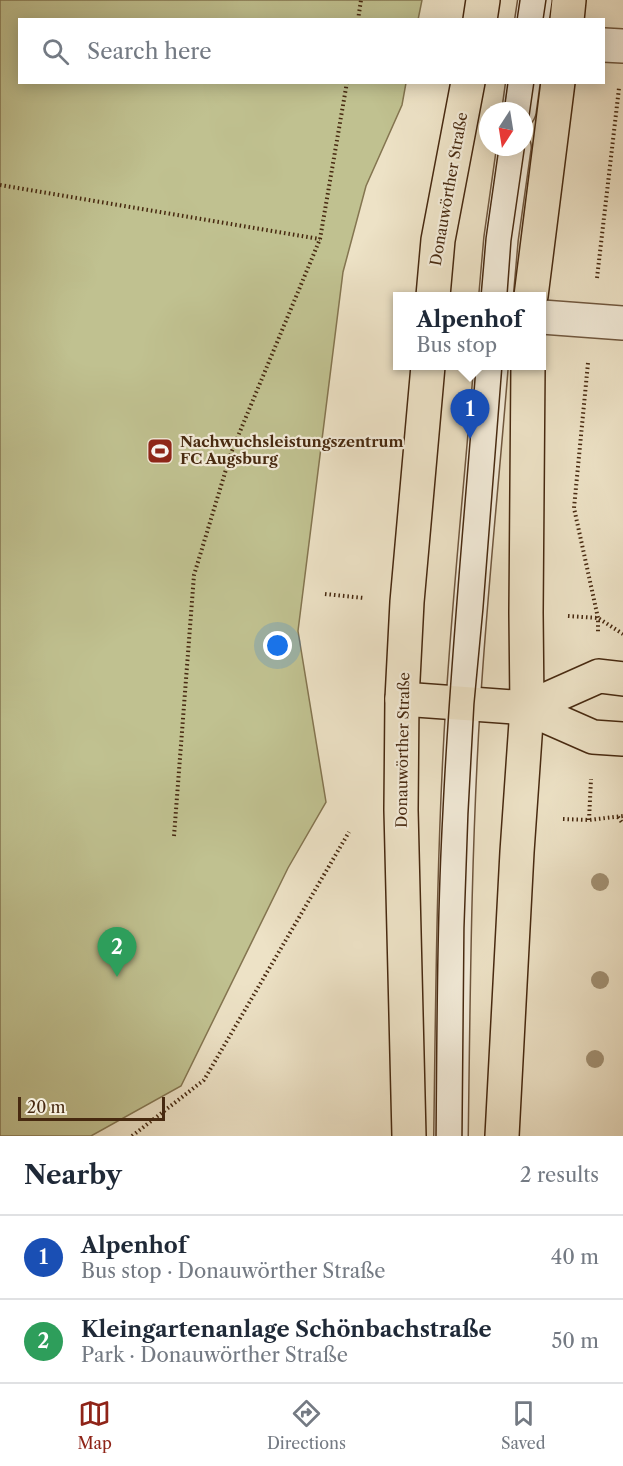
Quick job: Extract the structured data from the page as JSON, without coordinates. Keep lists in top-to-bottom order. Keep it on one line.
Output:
{"streets":{"main road":["Donauwörther Straße"]},"places":{"sports":["Nachwuchsleistungszentrum FC Augsburg"]},"scale_bar":"20 m","north":"bottom","page":{"search":"Search here","popup":["Alpenhof","Bus stop"],"pins":["1","2"],"scale":"20 m","heading":["Nearby","2 results"],"list":[{"mark":"1","name":"Alpenhof","note":"Bus stop · Donauwörther Straße","value":"40 m"},{"mark":"2","name":"Kleingartenanlage Schönbachstraße","note":"Park · Donauwörther Straße","value":"50 m"}],"nav":["Map","Directions","Saved"]}}
